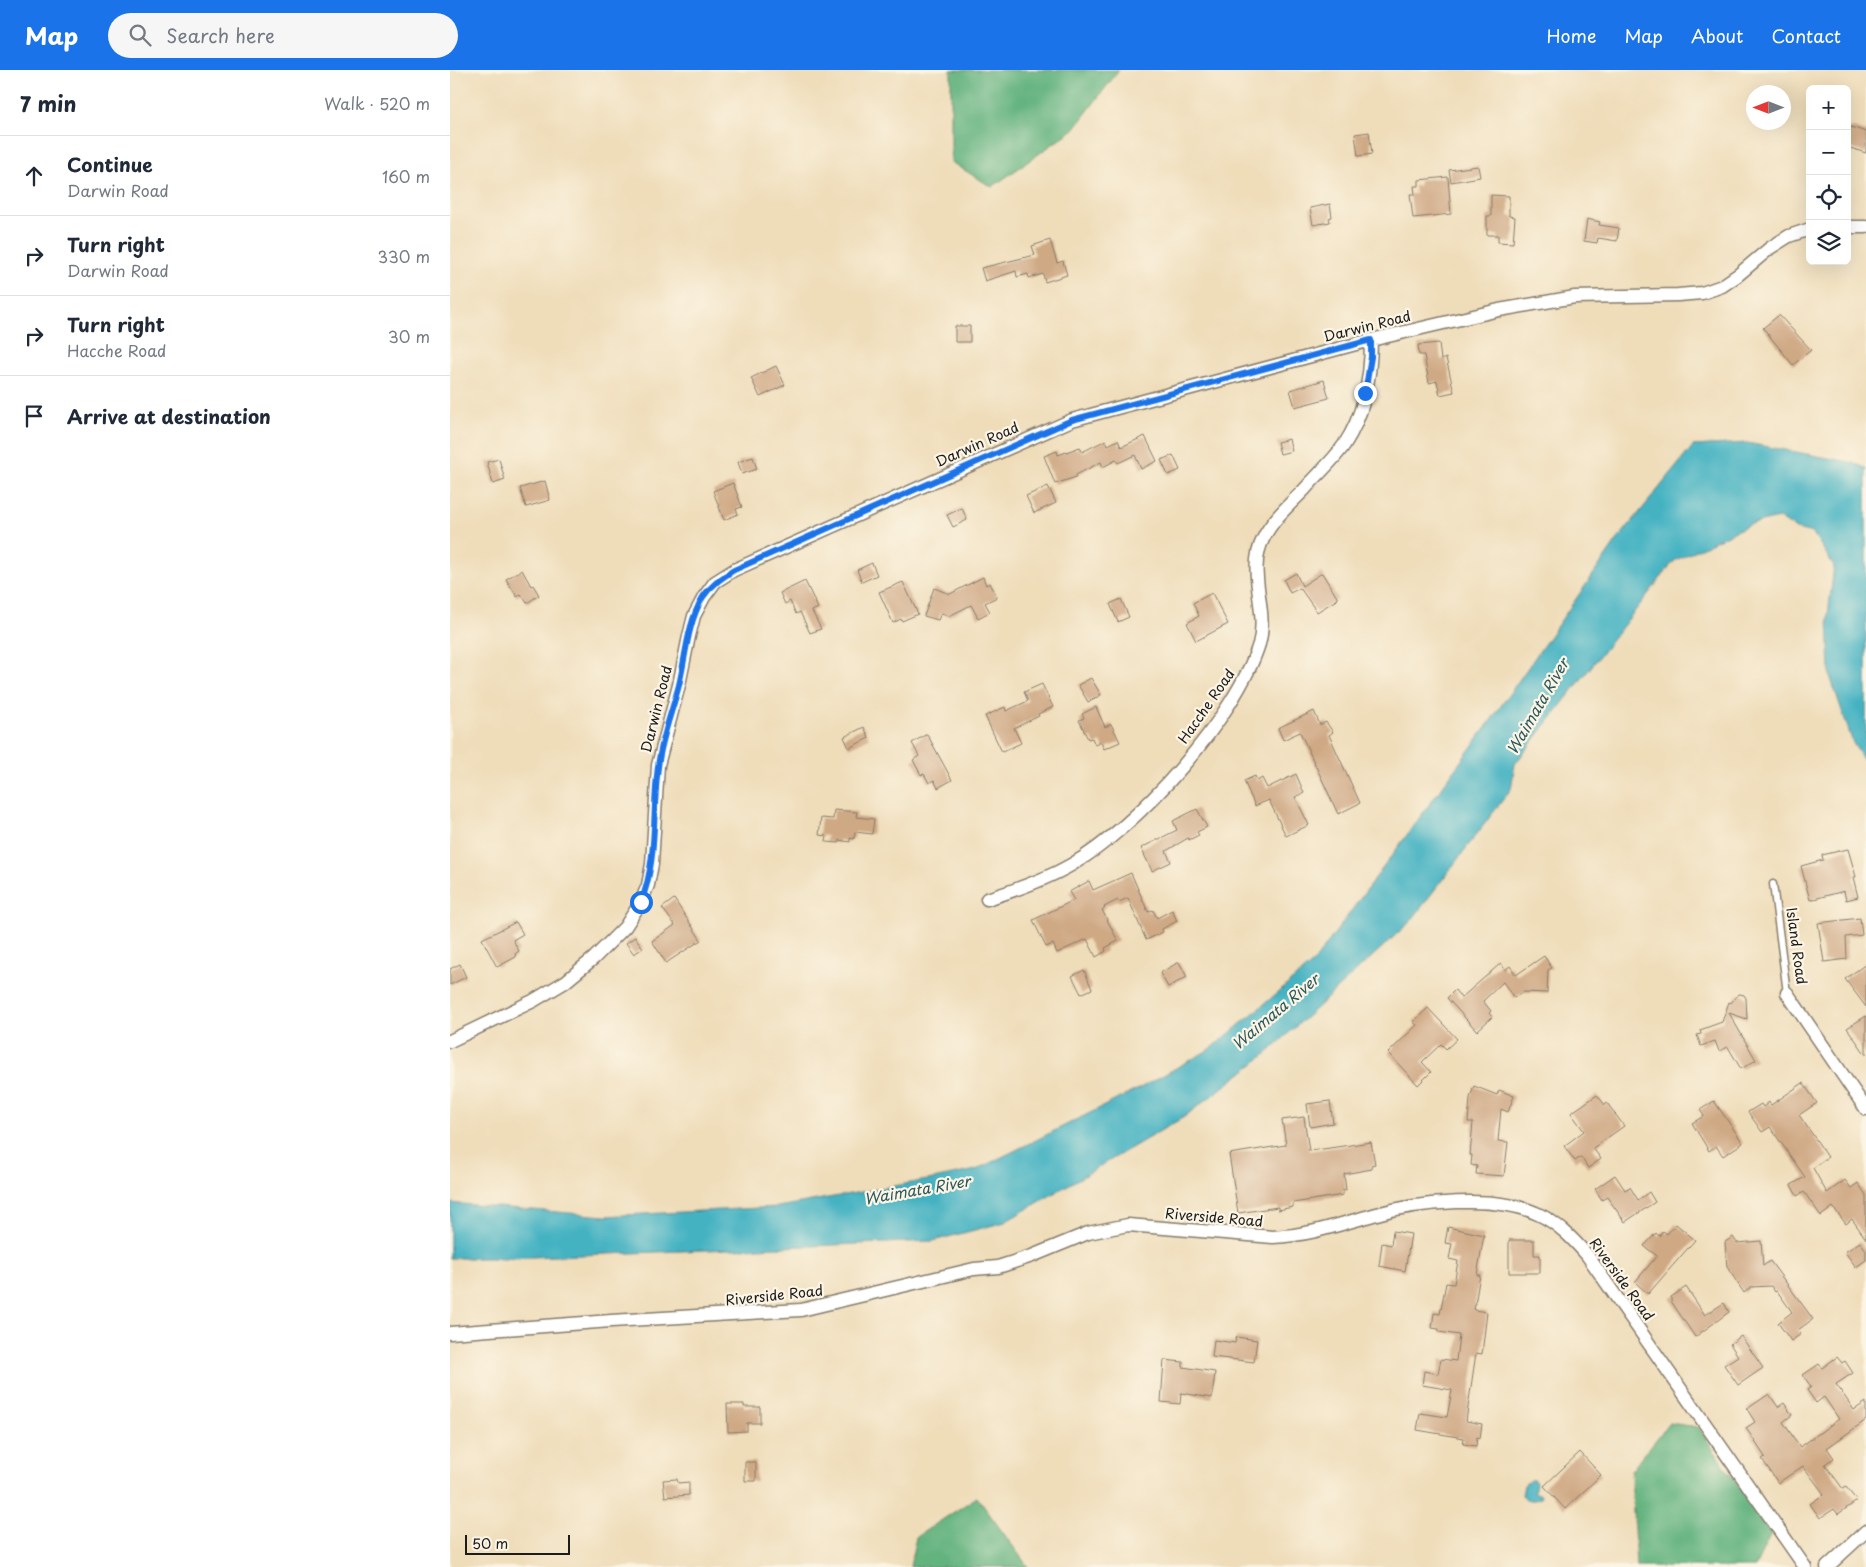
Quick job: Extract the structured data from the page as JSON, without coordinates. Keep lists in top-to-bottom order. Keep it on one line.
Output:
{"streets":{"street":["Darwin Road","Hacche Road","Island Road","Riverside Road"]},"crossings":[["Darwin Road","Hacche Road"]],"water":["Waimata River"],"scale_bar":"50 m","north":"left","page":{"header":"Map","search":"Search here","nav":["Home","Map","About","Contact"],"heading":["7 min","Walk · 520 m"],"map_buttons":["+","−"],"list":[["Continue","Darwin Road","160 m"],["Turn right","Darwin Road","330 m"],["Turn right","Hacche Road","30 m"],"Arrive at destination"],"scale":"50 m"}}
